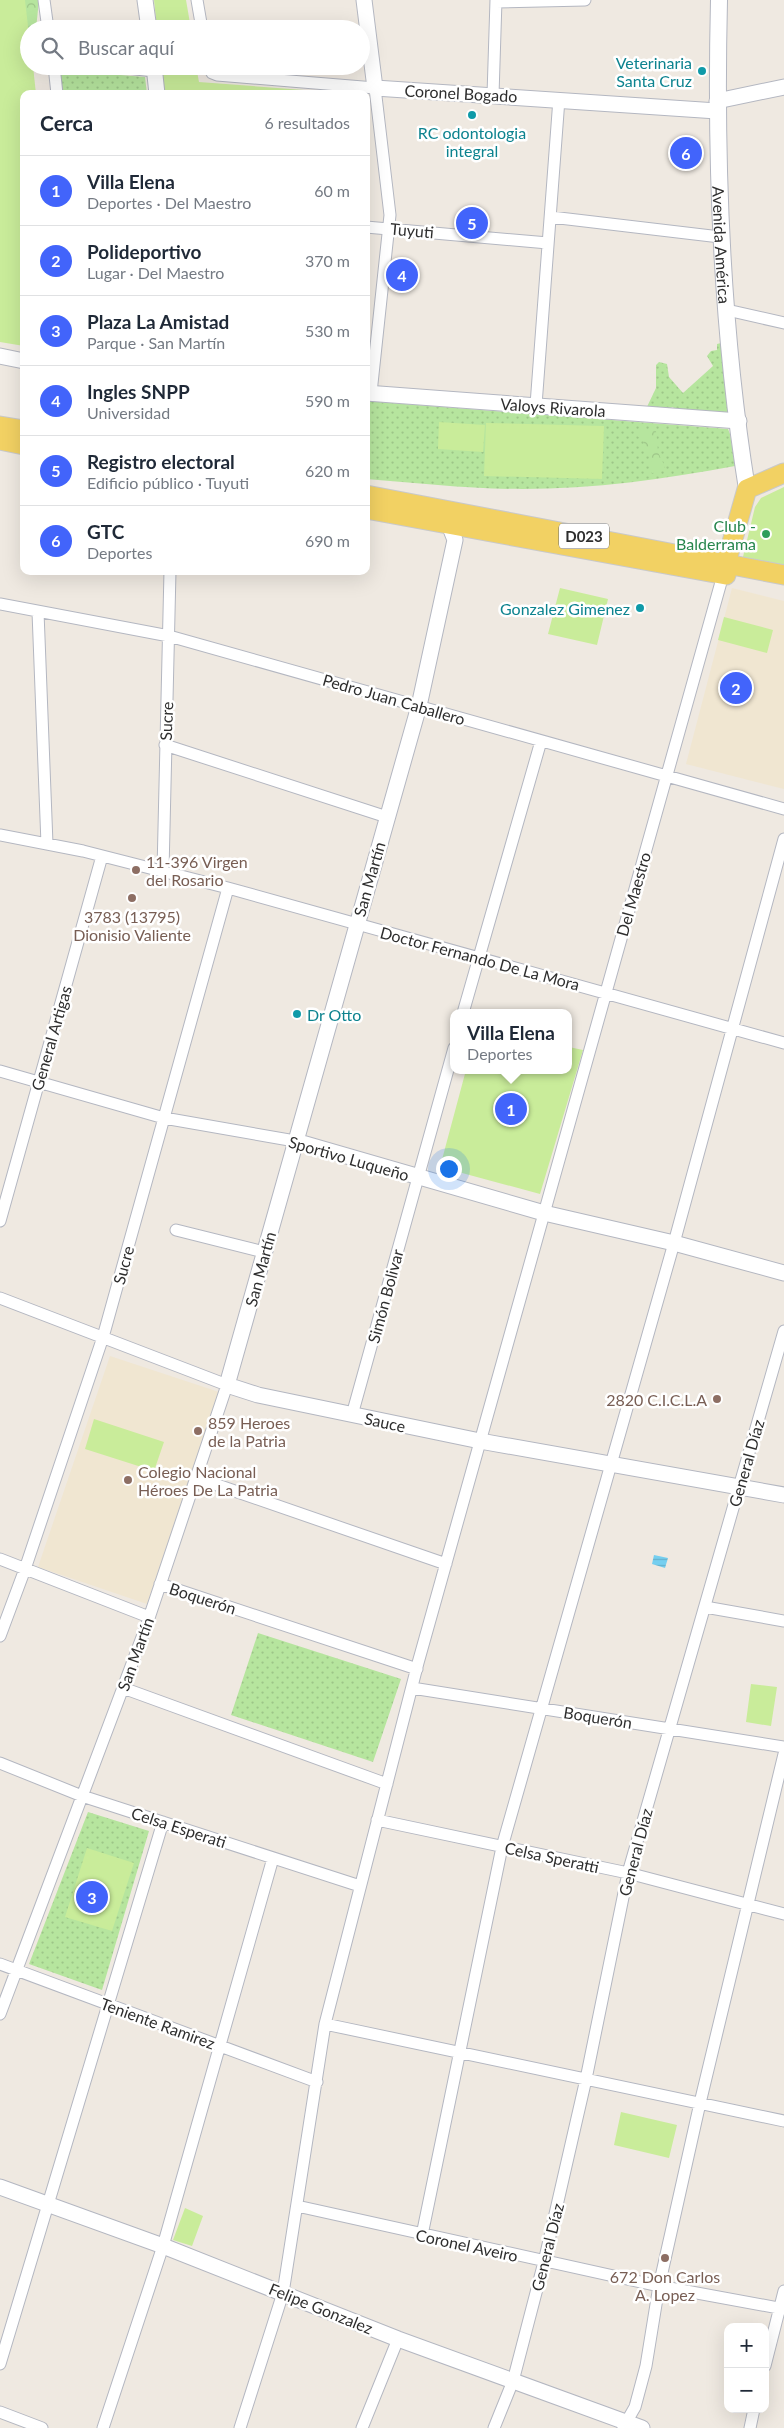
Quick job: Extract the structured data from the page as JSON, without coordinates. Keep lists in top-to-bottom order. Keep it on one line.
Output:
{"streets":{"main road":["Avenida América","D023"],"street":["Coronel Bogado","Tuyuti","Valoys Rivarola","Pedro Juan Caballero","Sucre","San Martín","Del Maestro","Doctor Fernando De La Mora","General Artigas","Sportivo Luqueño","Simón Bolivar","Sauce","General Díaz","Boquerón","Celsa Esperati","Celsa Speratti","Teniente Ramirez","Coronel Aveiro","Felipe Gonzalez"]},"crossings":[["Coronel Bogado","Avenida América"],["Avenida América","Valoys Rivarola"],["D023","San Martín"],["D023","Del Maestro"],["Pedro Juan Caballero","Sucre"],["Pedro Juan Caballero","San Martín"],["Pedro Juan Caballero","Del Maestro"],["Sucre","Doctor Fernando De La Mora"],["Sucre","Sportivo Luqueño"],["Sucre","Sauce"],["San Martín","Doctor Fernando De La Mora"],["San Martín","Sportivo Luqueño"],["San Martín","Sauce"],["San Martín","Boquerón"],["San Martín","Celsa Esperati"],["San Martín","Teniente Ramirez"],["Del Maestro","Doctor Fernando De La Mora"],["Del Maestro","Sportivo Luqueño"],["Del Maestro","Sauce"],["Del Maestro","Boquerón"],["Del Maestro","Celsa Esperati"],["Del Maestro","Celsa Speratti"],["Del Maestro","Teniente Ramirez"],["Del Maestro","Coronel Aveiro"],["Del Maestro","Felipe Gonzalez"],["Doctor Fernando De La Mora","General Artigas"],["General Artigas","Sportivo Luqueño"],["Sportivo Luqueño","Simón Bolivar"],["Simón Bolivar","Sauce"],["Sauce","General Díaz"],["General Díaz","Boquerón"],["General Díaz","Celsa Speratti"],["General Díaz","Coronel Aveiro"],["General Díaz","Felipe Gonzalez"]],"places":["Veterinaria Santa Cruz","RC odontologia integral","Club - Balderrama","Gonzalez Gimenez","11-396 Virgen del Rosario","3783 (13795) Dionisio Valiente","Dr Otto","2820 C.I.C.L.A","859 Heroes de la Patria","Colegio Nacional Héroes De La Patria","672 Don Carlos A. Lopez"],"page":{"search":"Buscar aquí","heading":["Cerca","6 resultados"],"pins":["6","5","4","2","1","3"],"list":[{"mark":"1","name":"Villa Elena","note":"Deportes · Del Maestro","value":"60 m"},{"mark":"2","name":"Polideportivo","note":"Lugar · Del Maestro","value":"370 m"},{"mark":"3","name":"Plaza La Amistad","note":"Parque · San Martín","value":"530 m"},{"mark":"4","name":"Ingles SNPP","note":"Universidad","value":"590 m"},{"mark":"5","name":"Registro electoral","note":"Edificio público · Tuyuti","value":"620 m"},{"mark":"6","name":"GTC","note":"Deportes","value":"690 m"}],"popup":["Villa Elena","Deportes"],"map_buttons":["+","−"]}}
